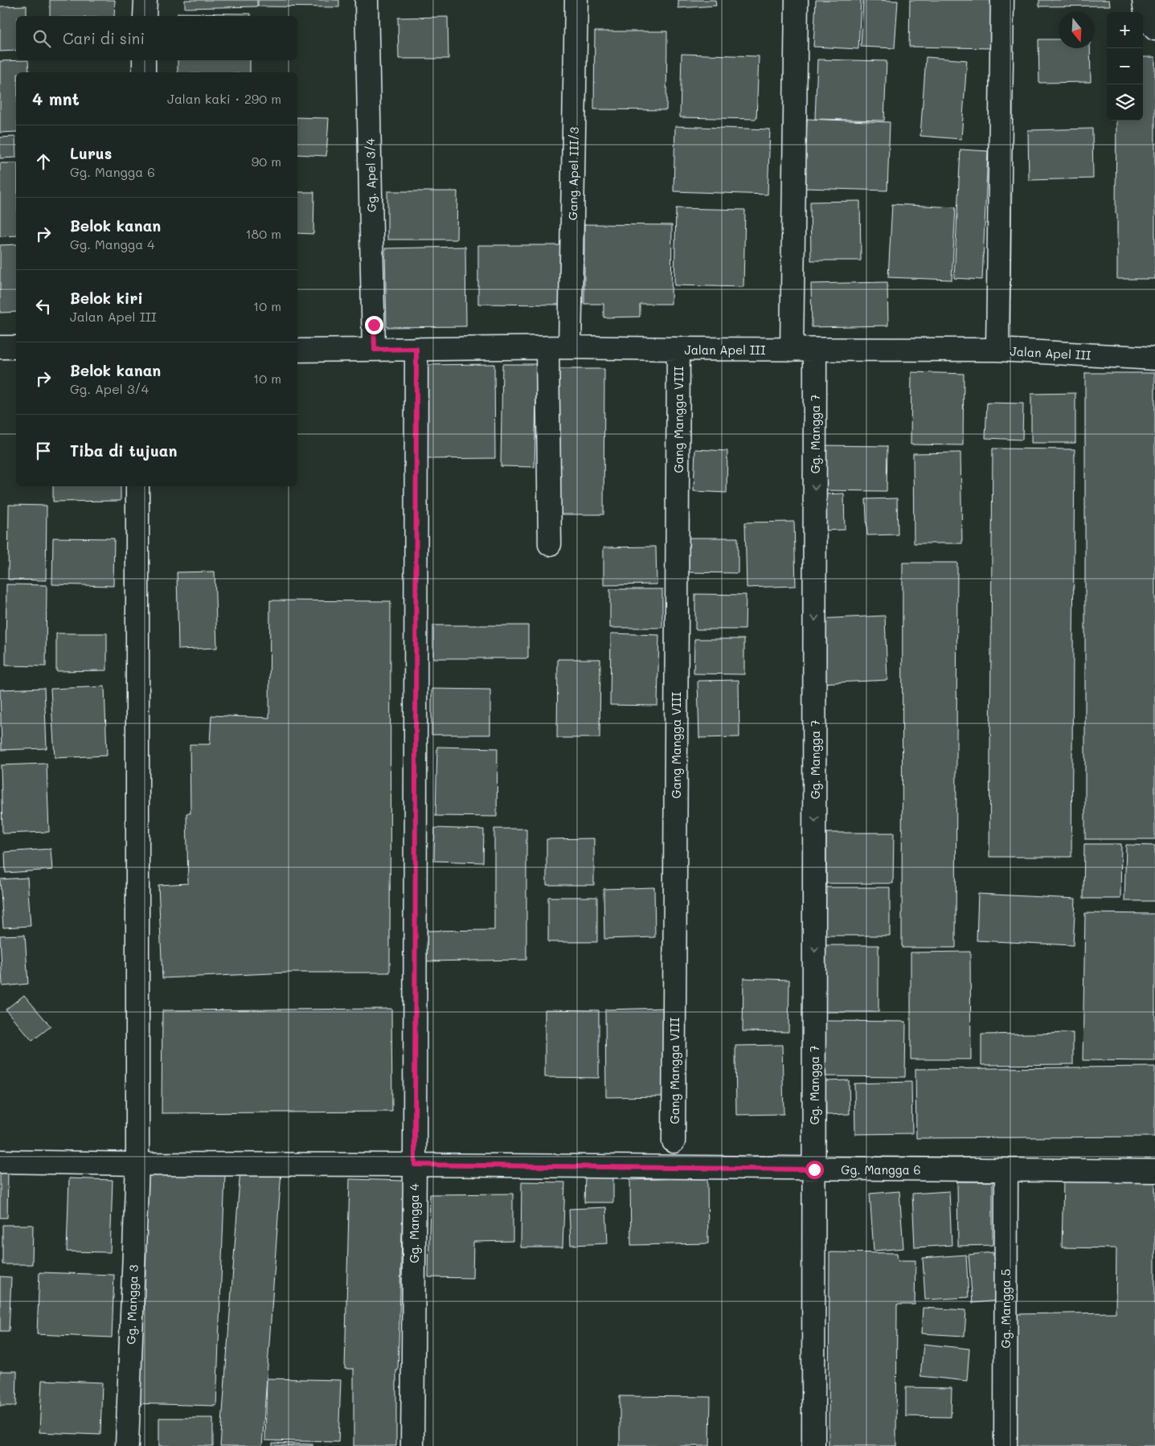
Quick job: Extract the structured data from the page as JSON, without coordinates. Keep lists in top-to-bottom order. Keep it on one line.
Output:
{"streets":{"street":["Gang Apel III/3","Gg. Apel 3/4","Jalan Apel III","Gang Mangga VIII","Gg. Mangga 7","Gg. Mangga 6","Gg. Mangga 4","Gg. Mangga 3","Gg. Mangga 5"]},"crossings":[["Gang Apel III/3","Jalan Apel III"],["Gg. Apel 3/4","Jalan Apel III"],["Jalan Apel III","Gang Mangga VIII"],["Jalan Apel III","Gg. Mangga 7"],["Jalan Apel III","Gg. Mangga 4"],["Gg. Mangga 7","Gg. Mangga 6"],["Gg. Mangga 6","Gg. Mangga 4"],["Gg. Mangga 6","Gg. Mangga 3"],["Gg. Mangga 6","Gg. Mangga 5"]],"one_way":["Gg. Mangga 7"],"north":"bottom","page":{"map_buttons":["+","−"],"search":"Cari di sini","heading":["4 mnt","Jalan kaki · 290 m"],"list":[["Lurus","Gg. Mangga 6","90 m"],["Belok kanan","Gg. Mangga 4","180 m"],["Belok kiri","Jalan Apel III","10 m"],["Belok kanan","Gg. Apel 3/4","10 m"],"Tiba di tujuan"]}}
